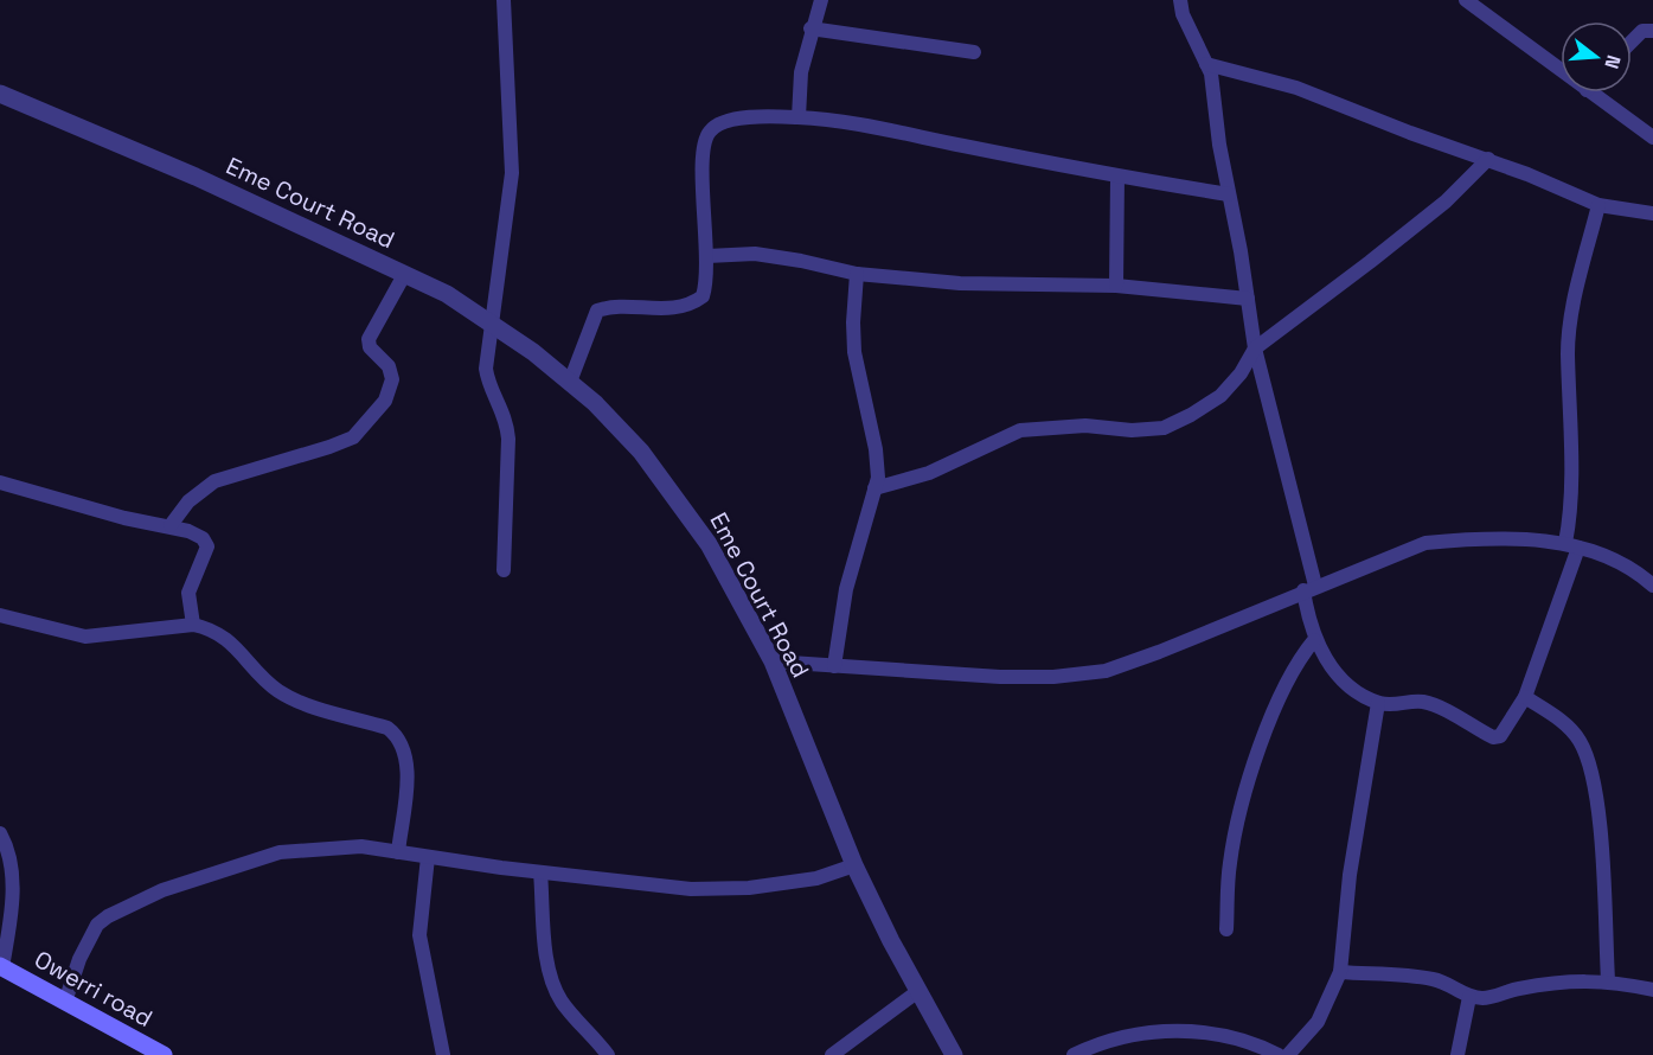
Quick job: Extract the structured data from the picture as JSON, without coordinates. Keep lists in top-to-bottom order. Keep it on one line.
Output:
{"streets":{"main road":["Owerri road"],"street":["Eme Court Road"]},"north":"right"}
